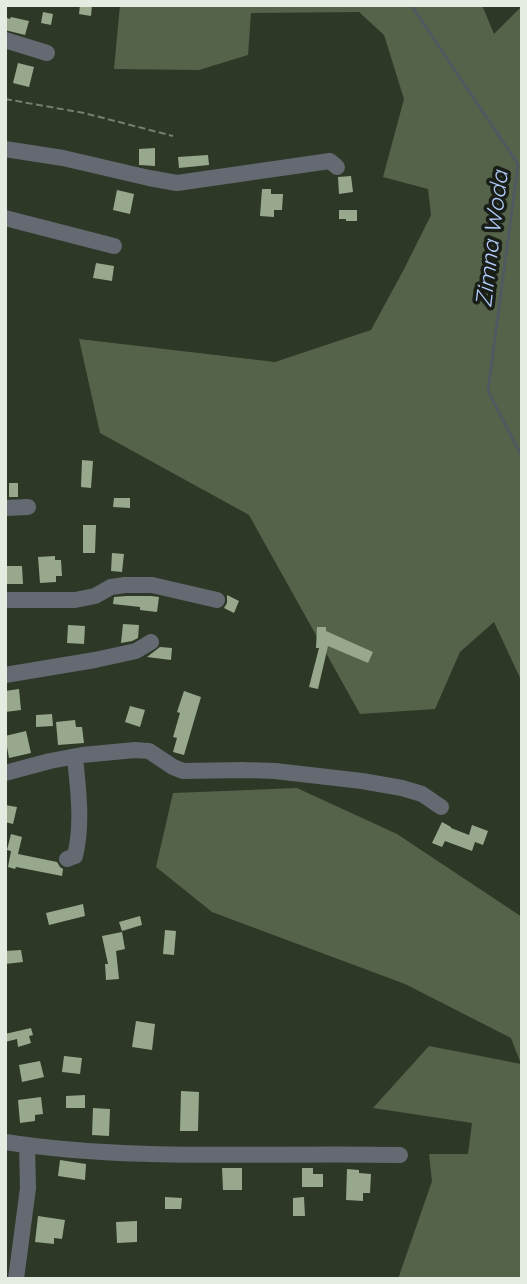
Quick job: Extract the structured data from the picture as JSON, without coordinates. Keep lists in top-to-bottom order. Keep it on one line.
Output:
{"water":["Zimna Woda"]}
